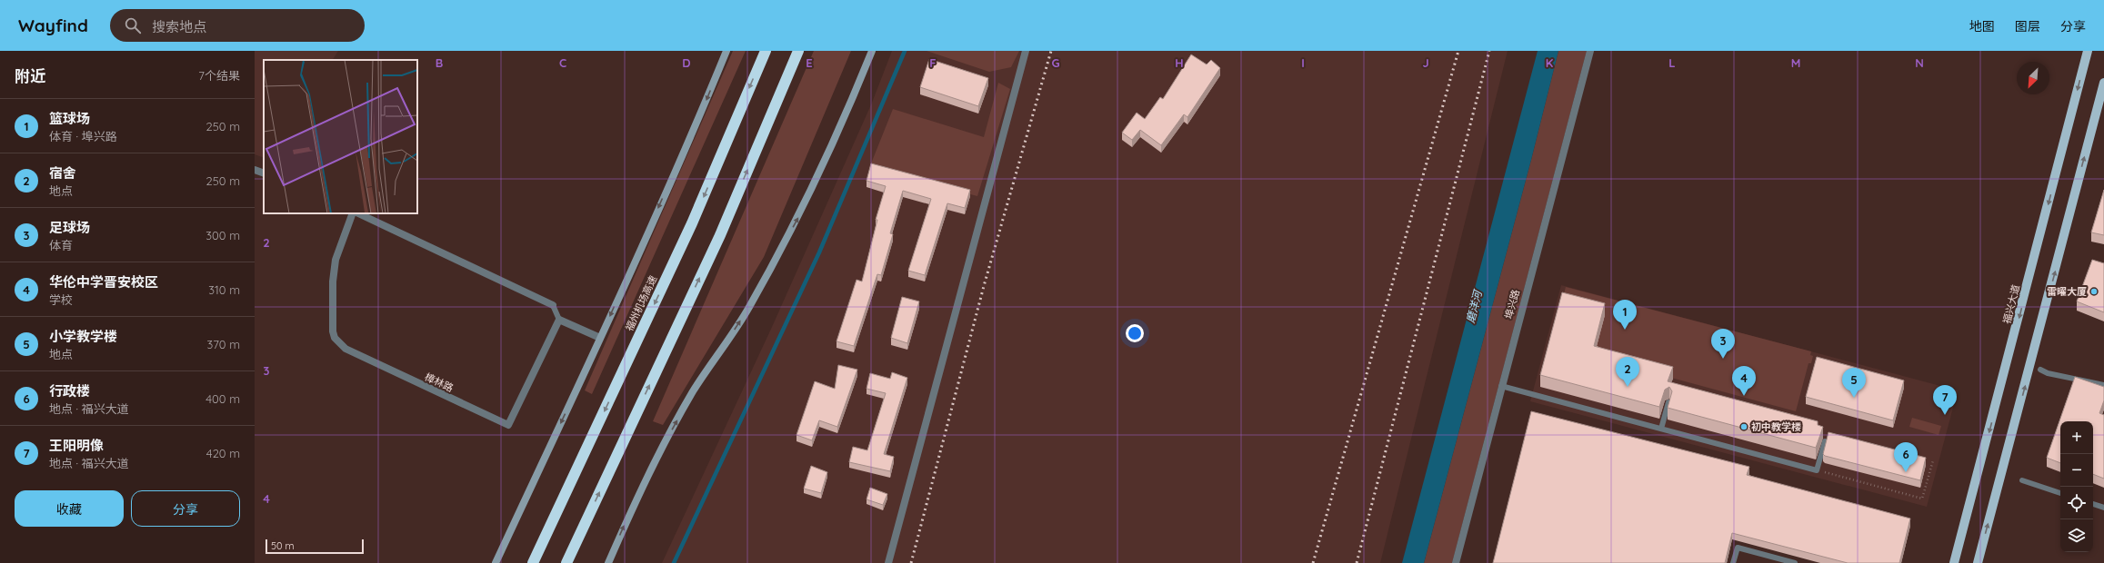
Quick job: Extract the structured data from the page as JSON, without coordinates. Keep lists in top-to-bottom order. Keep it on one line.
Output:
{"streets":{"highway":["福州机场高速"],"main road":["福兴大道"],"street":["埠兴路","樟林路"]},"water":["磨洋河"],"places":["雷曜大厦","初中教学楼"],"scale_bar":"50 m","north":"bottom left","page":{"header":"Wayfind","search":"搜索地点","nav":["地图","图层","分享"],"heading":["附近","7个结果"],"list":[{"mark":"1","name":"篮球场","note":"体育 · 埠兴路","value":"250 m"},{"mark":"2","name":"宿舍","note":"地点","value":"250 m"},{"mark":"3","name":"足球场","note":"体育","value":"300 m"},{"mark":"4","name":"华伦中学晋安校区","note":"学校","value":"310 m"},{"mark":"5","name":"小学教学楼","note":"地点","value":"370 m"},{"mark":"6","name":"行政楼","note":"地点 · 福兴大道","value":"400 m"},{"mark":"7","name":"王阳明像","note":"地点 · 福兴大道","value":"420 m"}],"pins":["1","3","2","4","5","7","6"],"map_buttons":["+","−"],"buttons":["收藏","分享"],"scale":"50 m"},"grid":{"columns":["B","C","D","E","F","G","H","I","J","K","L","M","N"],"rows":["2","3","4"]}}
